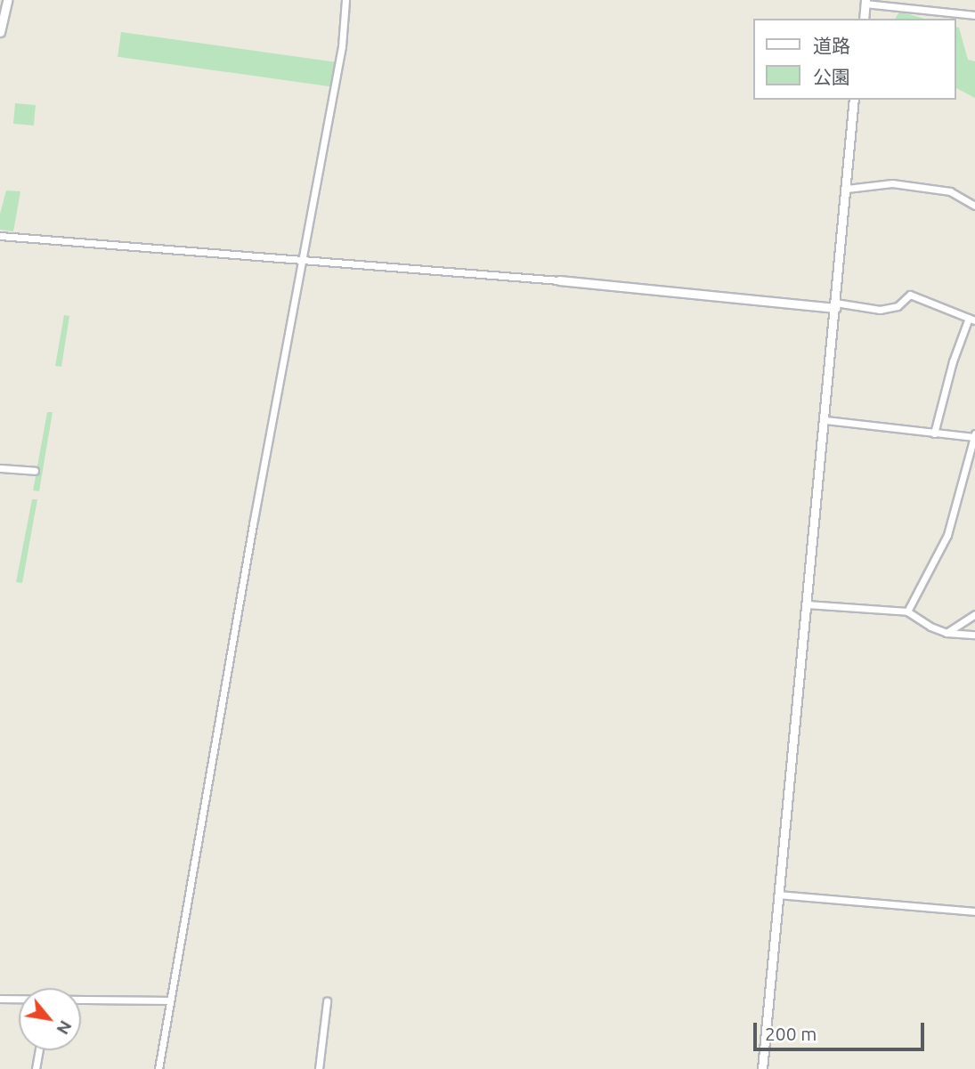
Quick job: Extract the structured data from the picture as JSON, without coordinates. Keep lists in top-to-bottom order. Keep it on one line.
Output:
{"legend":["道路","公園"],"scale_bar":"200 m","north":"bottom right"}
